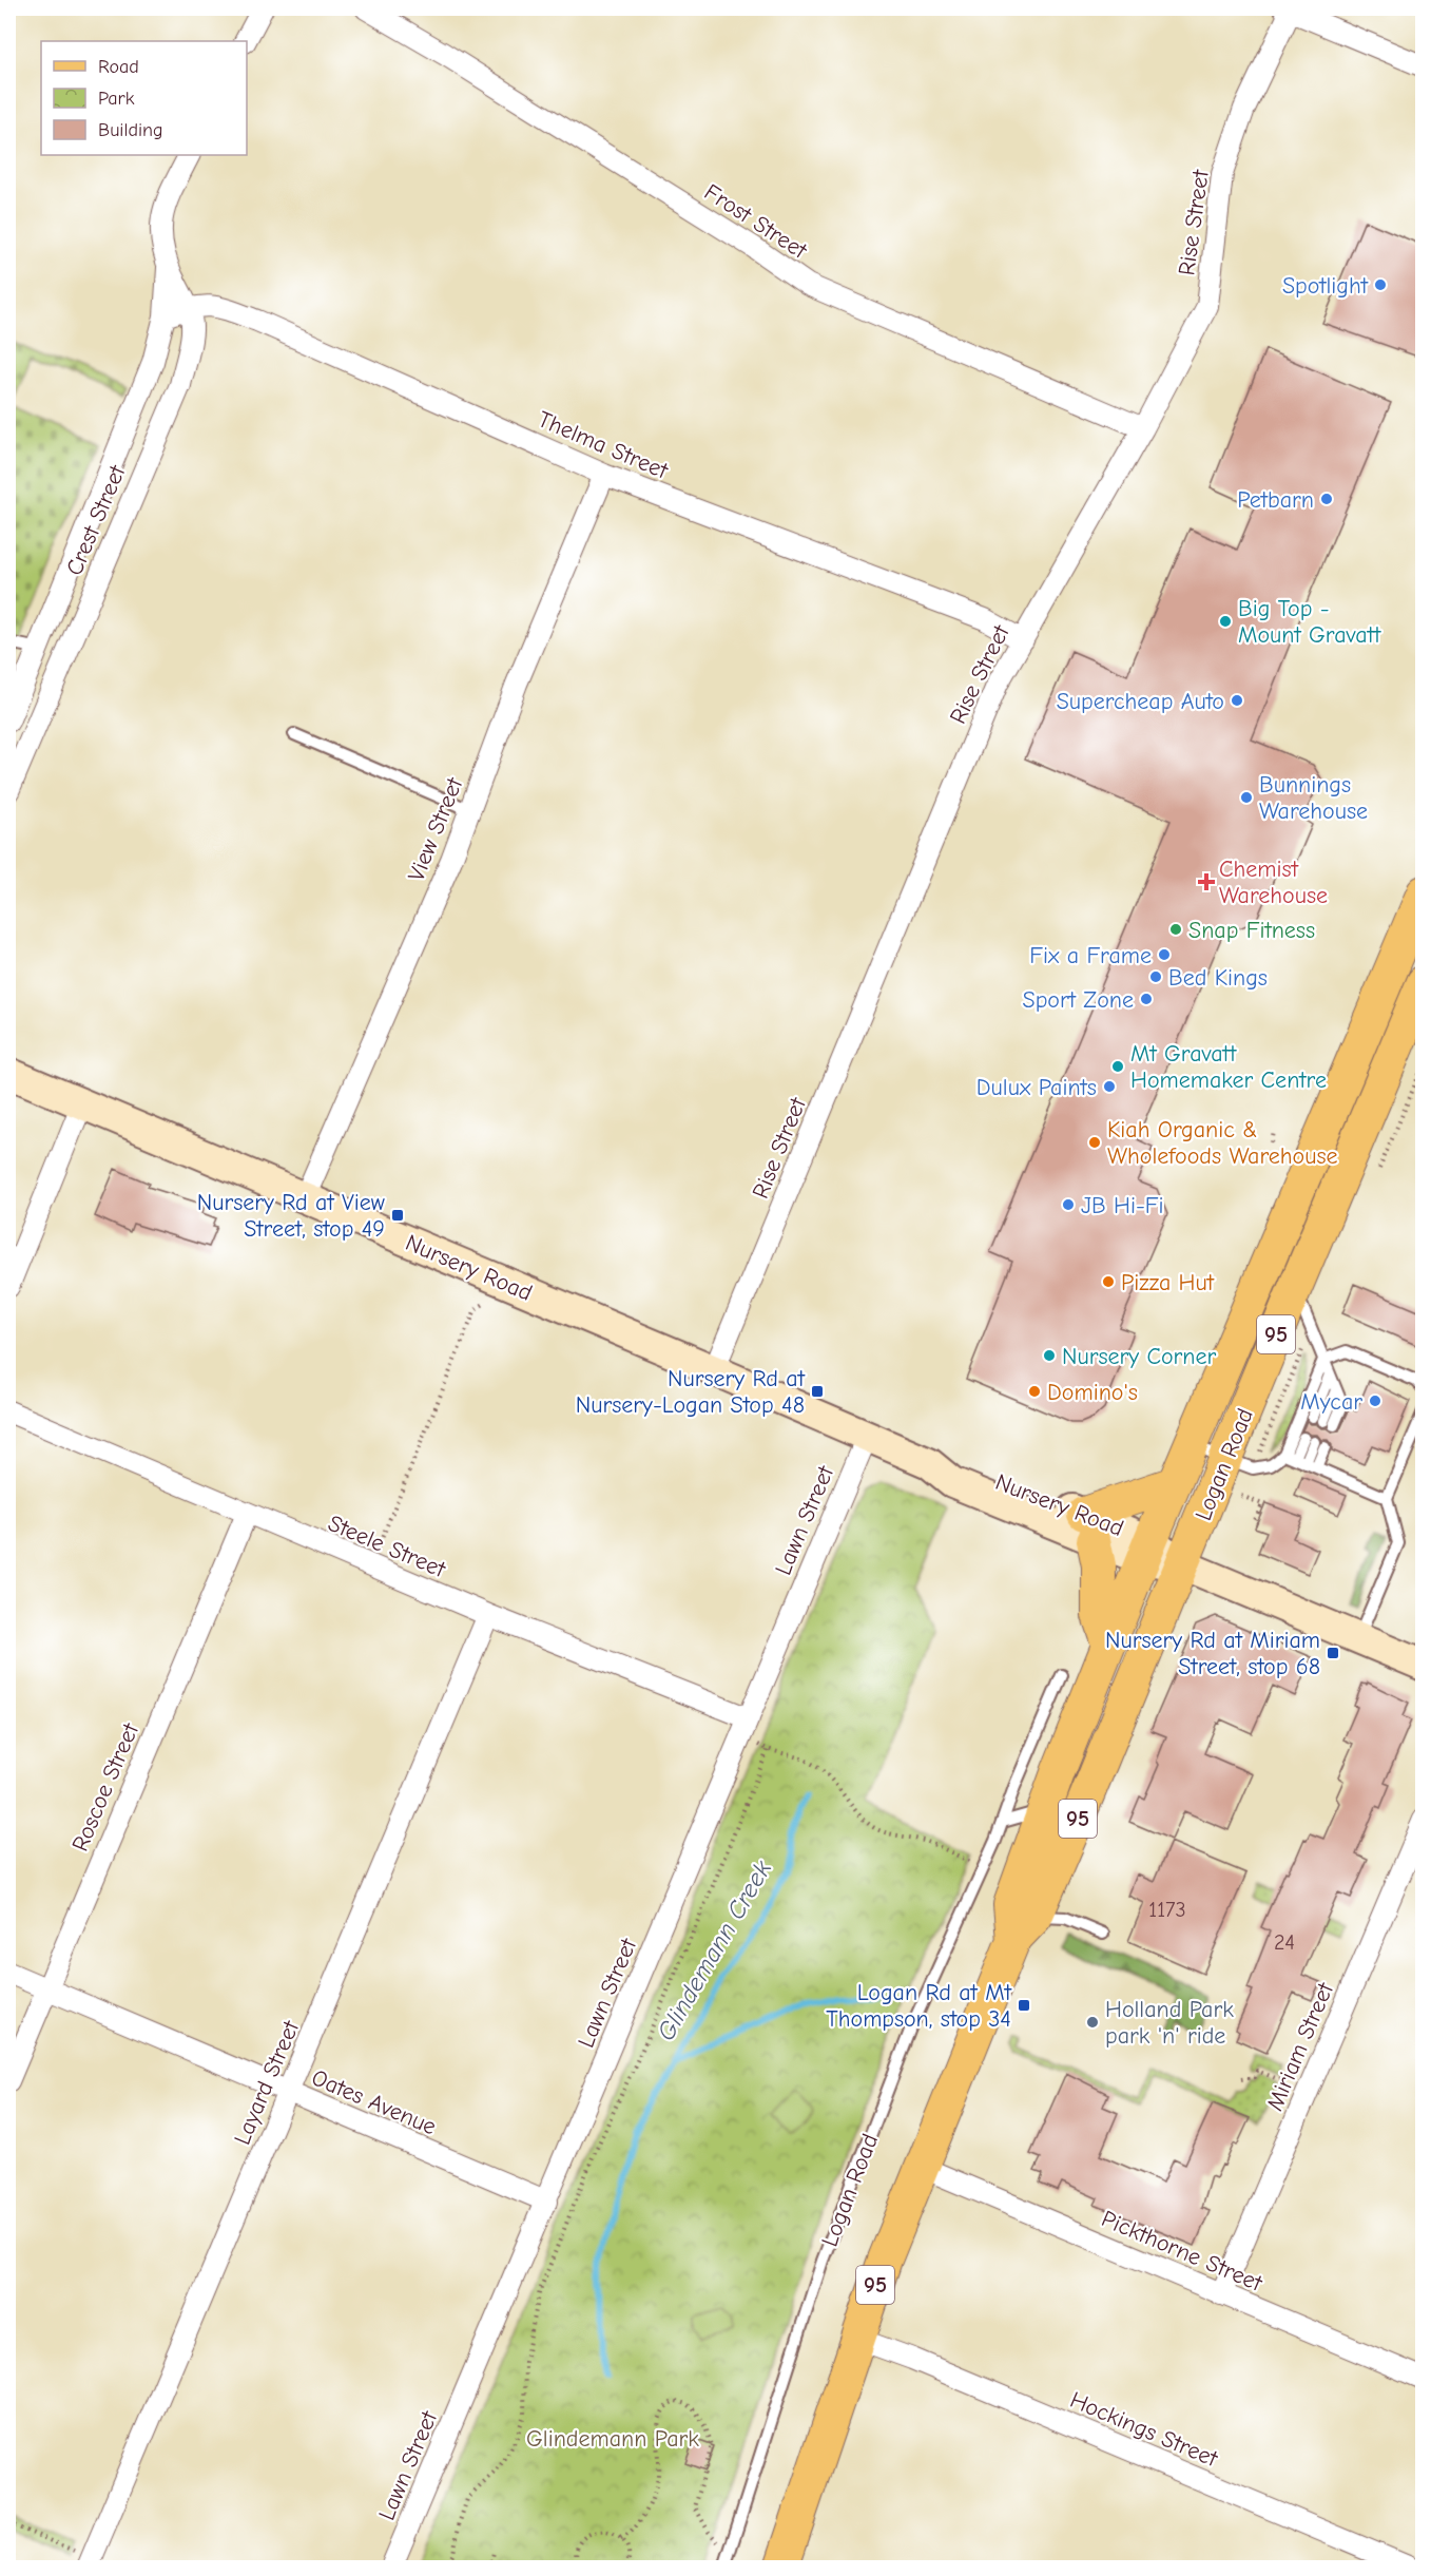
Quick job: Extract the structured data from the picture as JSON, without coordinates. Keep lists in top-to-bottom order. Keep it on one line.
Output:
{"streets":{"main road":["Nursery Road","95","Logan Road"],"street":["Frost Street","Rise Street","Thelma Street","Crest Street","View Street","Lawn Street","Steele Street","Roscoe Street","Miriam Street","Layard Street","Oates Avenue","Pickthorne Street","Hockings Street"]},"crossings":[["Frost Street","Rise Street"],["Rise Street","Thelma Street"],["Rise Street","Nursery Road"],["Thelma Street","Crest Street"],["Thelma Street","View Street"],["View Street","Nursery Road"],["Nursery Road","Logan Road"],["Nursery Road","Lawn Street"],["Logan Road","Pickthorne Street"],["Logan Road","Hockings Street"],["Lawn Street","Steele Street"],["Lawn Street","Oates Avenue"],["Steele Street","Roscoe Street"],["Steele Street","Layard Street"],["Roscoe Street","Oates Avenue"],["Miriam Street","Pickthorne Street"],["Layard Street","Oates Avenue"]],"water":["Glindemann Creek"],"parks":["Glindemann Park"],"places":{"other":["Spotlight","Petbarn","Big Top - Mount Gravatt","Supercheap Auto","Bunnings Warehouse","Snap Fitness","Fix a Frame","Bed Kings","Sport Zone","Mt Gravatt Homemaker Centre","Dulux Paints","Kiah Organic & Wholefoods Warehouse","JB Hi-Fi","Pizza Hut","Nursery Corner","Domino's","Mycar","Holland Park park 'n' ride"],"health":["Chemist Warehouse"],"transit":["Nursery Rd at View Street, stop 49","Nursery Rd at Nursery-Logan Stop 48","Nursery Rd at Miriam Street, stop 68","Logan Rd at Mt Thompson, stop 34"]},"house_numbers":["1173","24"],"legend":["Road","Park","Building"]}
